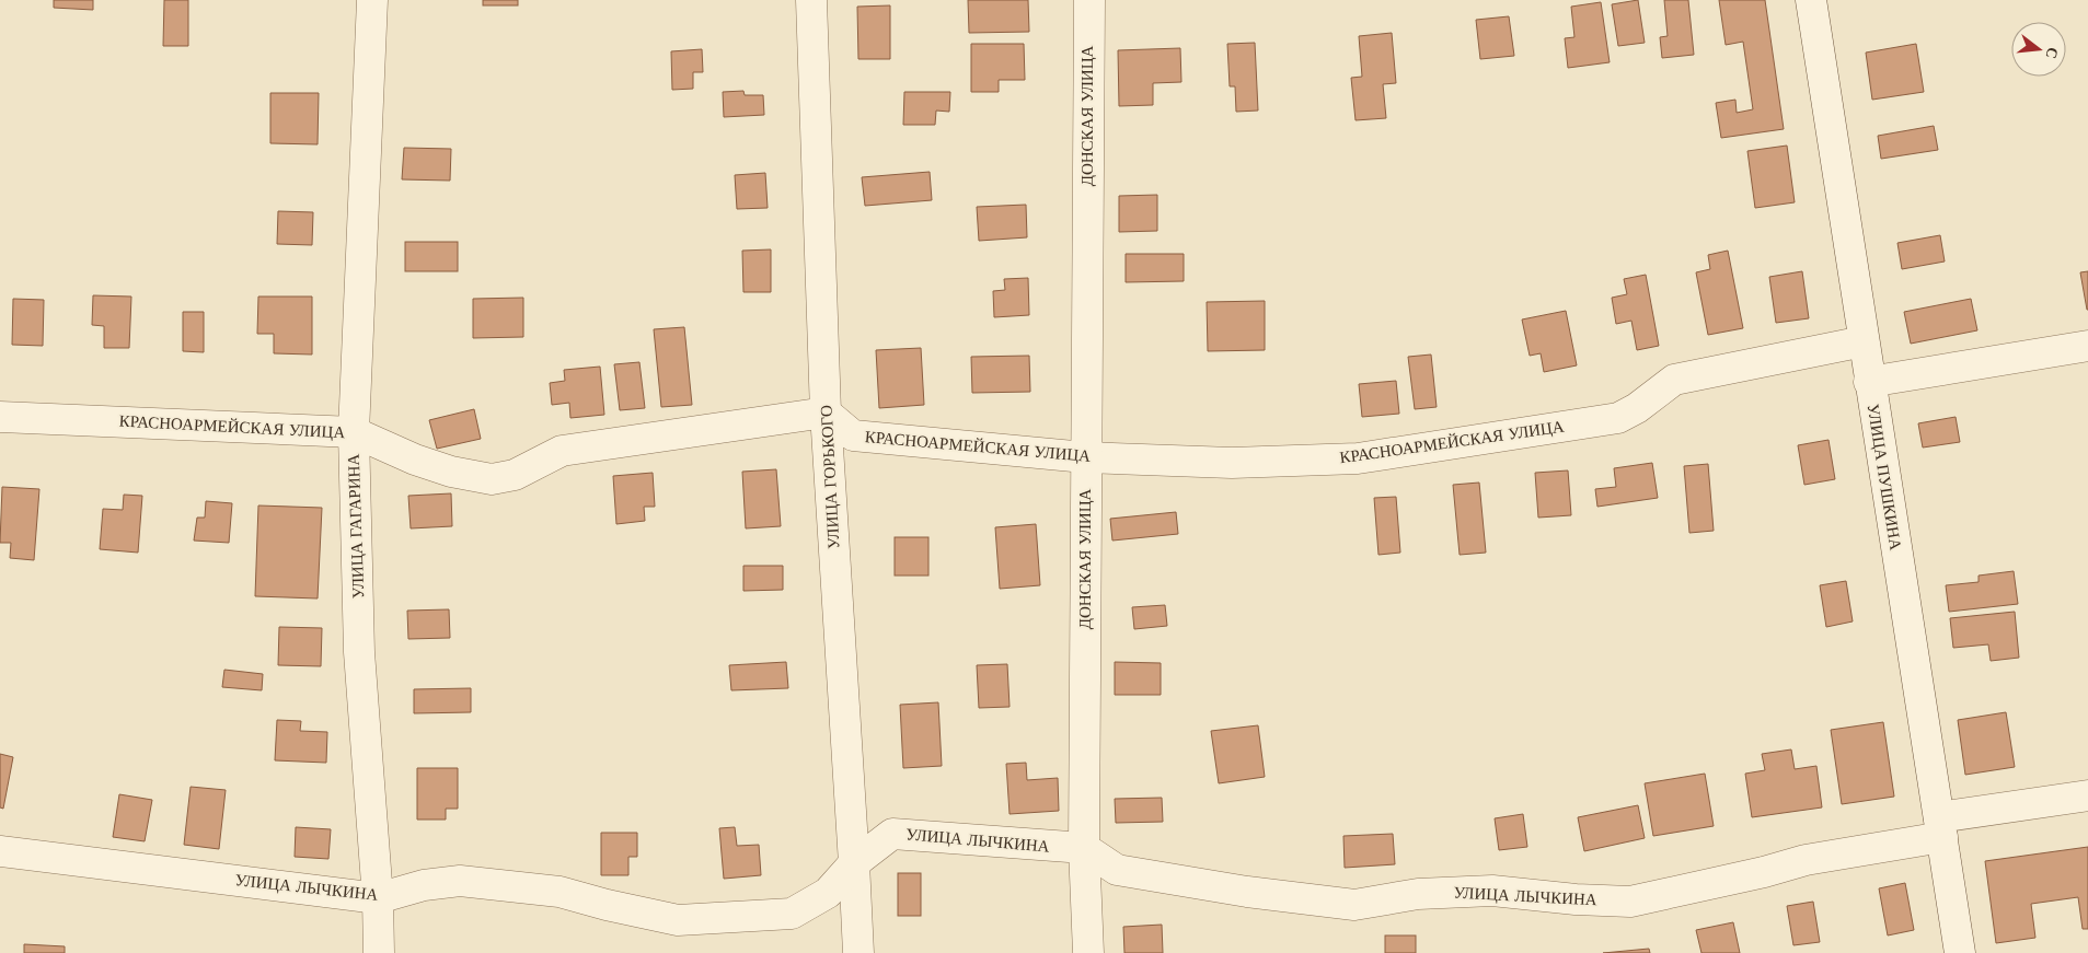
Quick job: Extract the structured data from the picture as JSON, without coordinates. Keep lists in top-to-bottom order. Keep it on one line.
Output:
{"streets":{"street":["ДОНСКАЯ УЛИЦА","КРАСНОАРМЕЙСКАЯ УЛИЦА","УЛИЦА ГОРЬКОГО","УЛИЦА ПУШКИНА","УЛИЦА ГАГАРИНА","УЛИЦА ЛЫЧКИНА"]},"crossings":[["ДОНСКАЯ УЛИЦА","КРАСНОАРМЕЙСКАЯ УЛИЦА"],["ДОНСКАЯ УЛИЦА","УЛИЦА ЛЫЧКИНА"],["КРАСНОАРМЕЙСКАЯ УЛИЦА","УЛИЦА ГОРЬКОГО"],["КРАСНОАРМЕЙСКАЯ УЛИЦА","УЛИЦА ПУШКИНА"],["КРАСНОАРМЕЙСКАЯ УЛИЦА","УЛИЦА ГАГАРИНА"],["УЛИЦА ГОРЬКОГО","УЛИЦА ЛЫЧКИНА"],["УЛИЦА ПУШКИНА","УЛИЦА ЛЫЧКИНА"],["УЛИЦА ГАГАРИНА","УЛИЦА ЛЫЧКИНА"]],"north":"right"}
